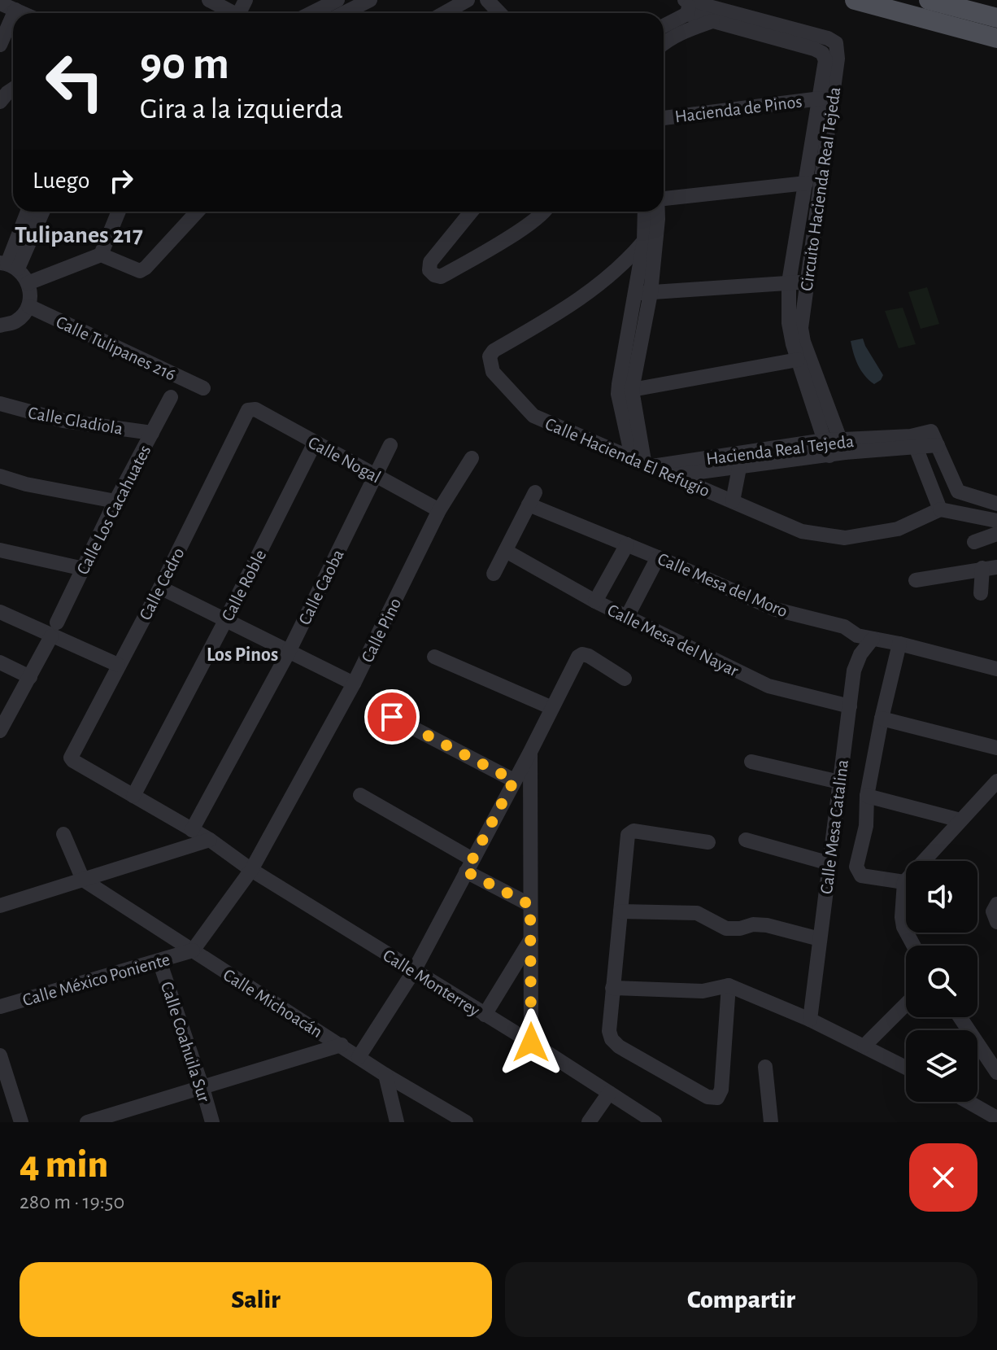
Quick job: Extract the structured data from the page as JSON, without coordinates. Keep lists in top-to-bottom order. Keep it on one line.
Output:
{"streets":{"street":["Hacienda de Pinos","Circuito Hacienda Real Tejeda","Calle Tulipanes 216","Calle Gladiola","Hacienda Real Tejeda","Calle Hacienda El Refugio","Calle Nogal","Calle Los Cacahuates","Calle Cedro","Calle Mesa del Moro","Calle Roble","Calle Caoba","Calle Pino","Calle Mesa del Nayar","Calle Mesa Catalina","Calle México Poniente","Calle Monterrey","Calle Michoacán","Calle Coahuila Sur"]},"crossings":[["Hacienda de Pinos","Circuito Hacienda Real Tejeda"],["Circuito Hacienda Real Tejeda","Hacienda Real Tejeda"],["Calle Gladiola","Calle Los Cacahuates"],["Hacienda Real Tejeda","Calle Hacienda El Refugio"],["Calle Nogal","Calle Cedro"],["Calle Nogal","Calle Roble"],["Calle Nogal","Calle Caoba"],["Calle Nogal","Calle Pino"],["Calle Cedro","Calle Monterrey"],["Calle Mesa del Moro","Calle Mesa del Nayar"],["Calle Mesa del Moro","Calle Mesa Catalina"],["Calle Roble","Calle Monterrey"],["Calle Caoba","Calle Monterrey"],["Calle Pino","Calle México Poniente"],["Calle Pino","Calle Monterrey"],["Calle Pino","Calle Michoacán"],["Calle Mesa del Nayar","Calle Mesa Catalina"],["Calle México Poniente","Calle Michoacán"],["Calle México Poniente","Calle Coahuila Sur"]],"districts":["Tulipanes 217","Los Pinos"],"page":{"turn":["90 m","Gira a la izquierda"],"then":"Luego","heading":["4 min","280 m · 19:50"],"buttons":["Salir","Compartir"]}}
